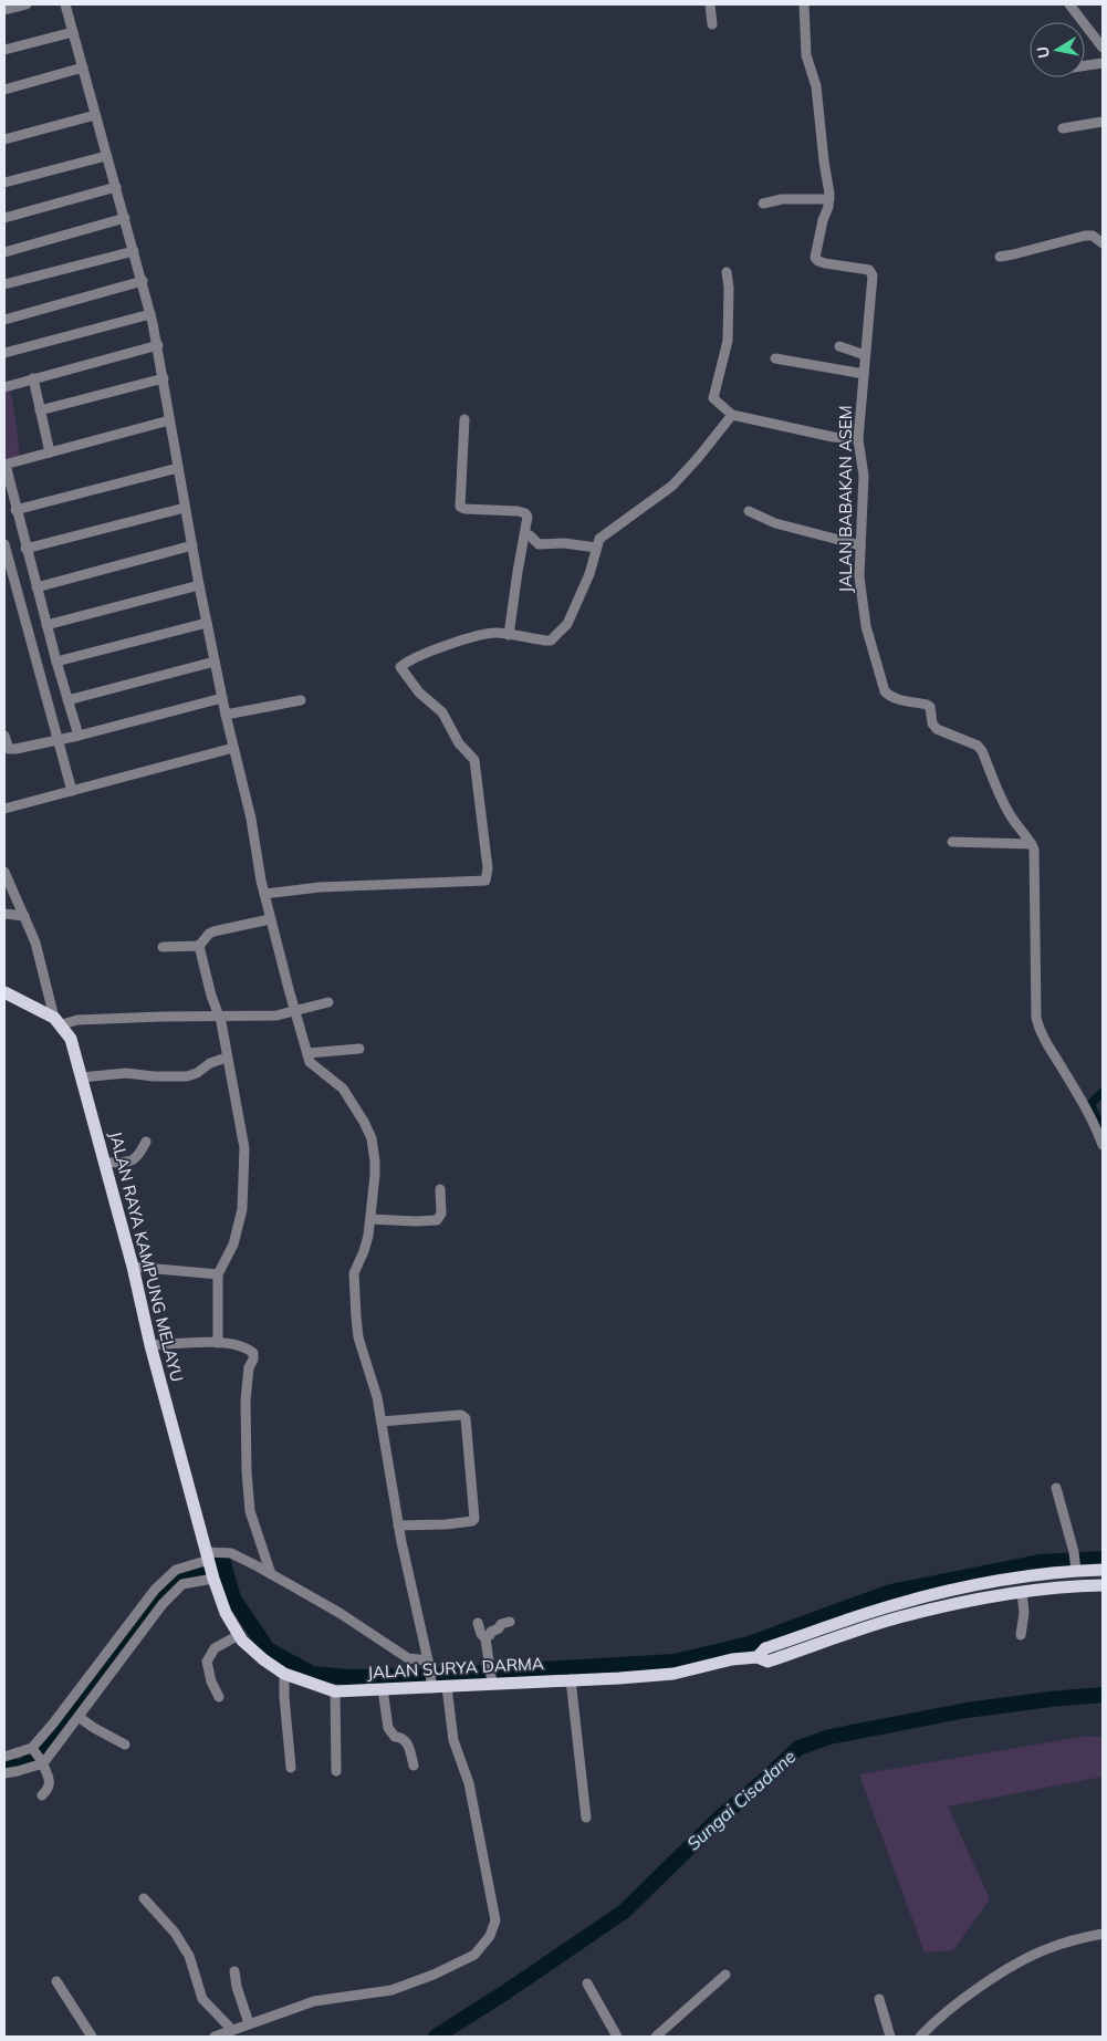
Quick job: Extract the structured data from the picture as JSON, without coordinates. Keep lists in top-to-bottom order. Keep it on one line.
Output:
{"streets":{"main road":["JALAN RAYA KAMPUNG MELAYU","JALAN SURYA DARMA"],"street":["JALAN BABAKAN ASEM"]},"crossings":[["JALAN RAYA KAMPUNG MELAYU","JALAN SURYA DARMA"]],"water":["Sungai Cisadane"],"north":"left"}
